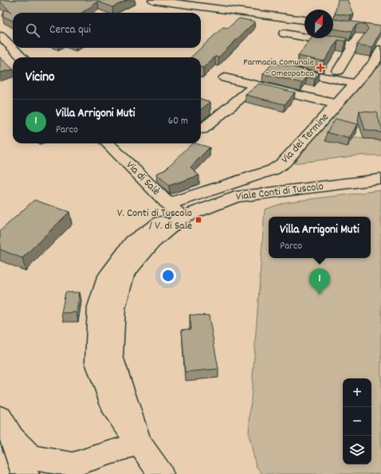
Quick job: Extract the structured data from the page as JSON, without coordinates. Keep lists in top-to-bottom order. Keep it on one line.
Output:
{"streets":{"street":["Via del Termine","Via di Salè","Viale Conti di Tuscolo"]},"crossings":[["Via del Termine","Via di Salè"],["Via del Termine","Viale Conti di Tuscolo"],["Via di Salè","Viale Conti di Tuscolo"]],"places":{"health":["Farmacia Comunale - Omeopatica"],"transit":["V. Conti di Tuscolo / V. di Salè"]},"north":"top right","page":{"search":"Cerca qui","heading":"Vicino","list":[{"mark":"1","name":"Villa Arrigoni Muti","note":"Parco","value":"60 m"}],"popup":["Villa Arrigoni Muti","Parco"],"pins":"1","map_buttons":["+","−"]}}
